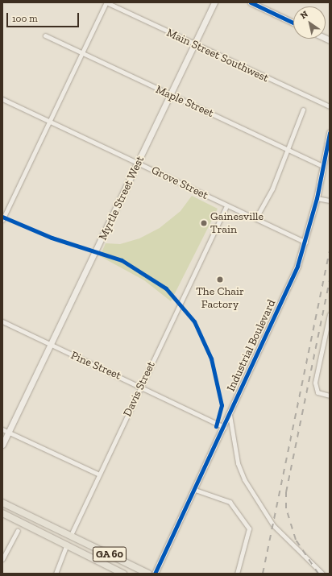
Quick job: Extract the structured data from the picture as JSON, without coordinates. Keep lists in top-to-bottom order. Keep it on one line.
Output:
{"streets":{"main road":["Davis Street","GA 60"],"street":["Main Street Southwest","Maple Street","Grove Street","Myrtle Street West","Industrial Boulevard","Pine Street"]},"crossings":[["Main Street Southwest","Myrtle Street West"],["Maple Street","Myrtle Street West"],["Maple Street","Industrial Boulevard"],["Grove Street","Myrtle Street West"],["Grove Street","Industrial Boulevard"],["Grove Street","Davis Street"],["Myrtle Street West","Pine Street"],["Industrial Boulevard","Pine Street"],["Pine Street","Davis Street"],["Davis Street","GA 60"]],"places":["Gainesville Train","The Chair Factory"],"scale_bar":"100 m","north":"top left"}
